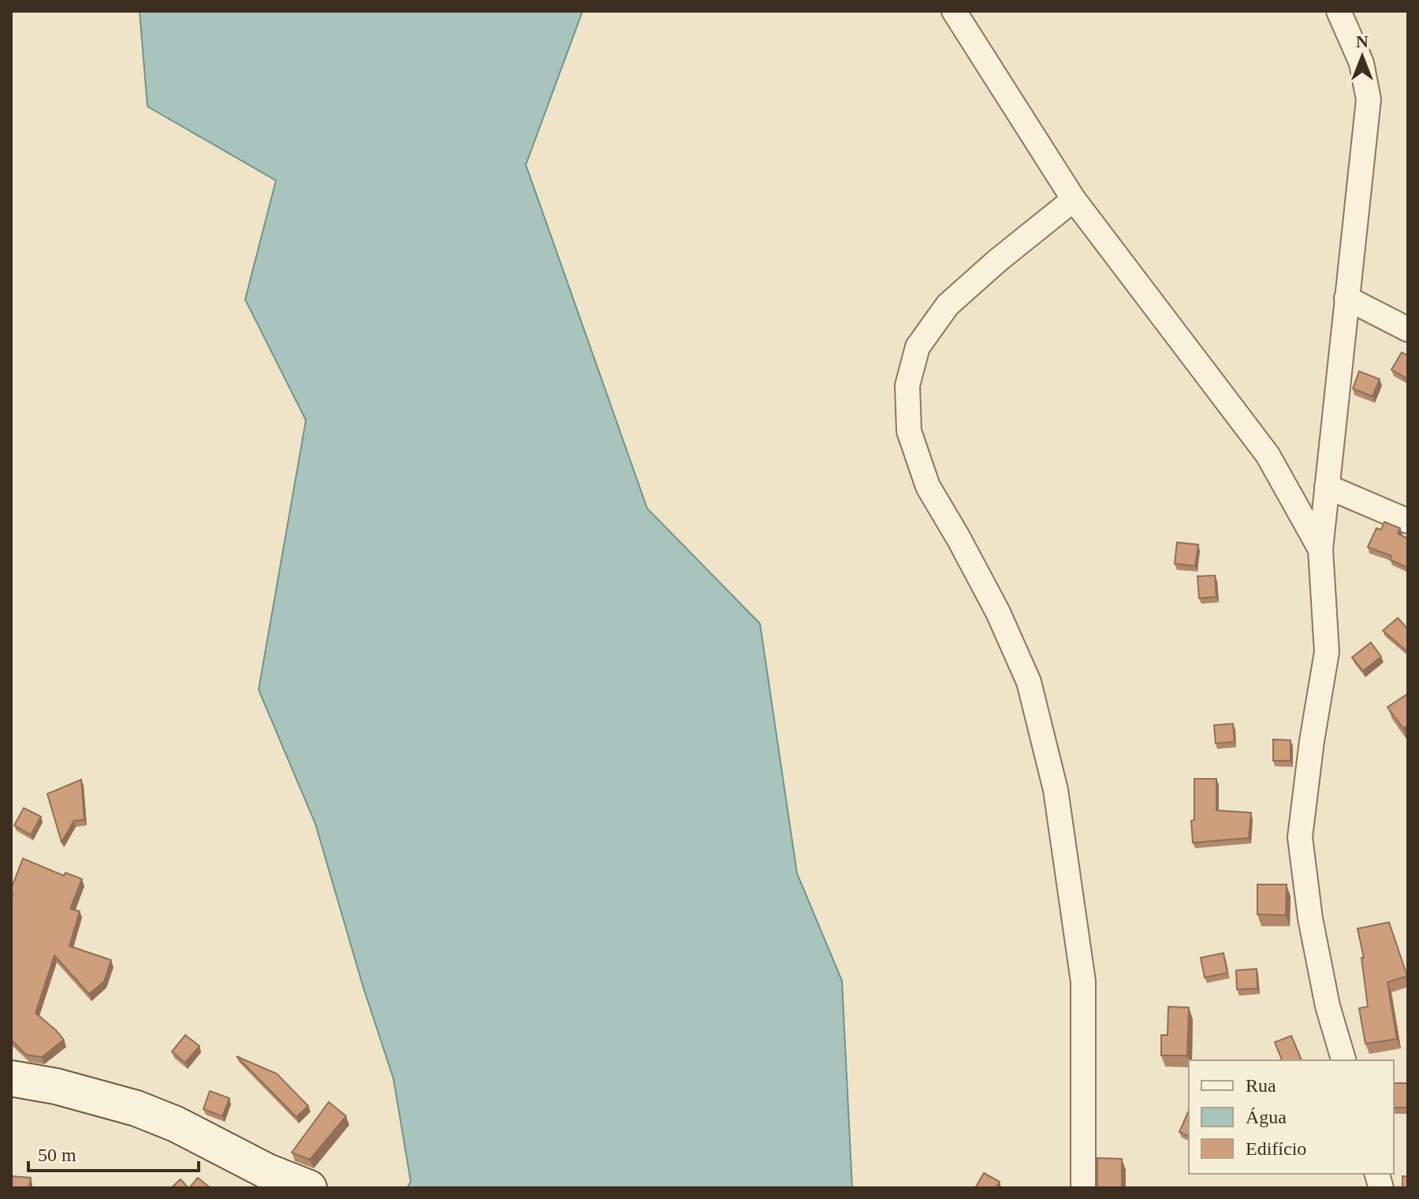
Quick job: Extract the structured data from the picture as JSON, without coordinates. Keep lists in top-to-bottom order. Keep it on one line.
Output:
{"legend":["Rua","Água","Edifício"],"scale_bar":"50 m","north":"top"}
